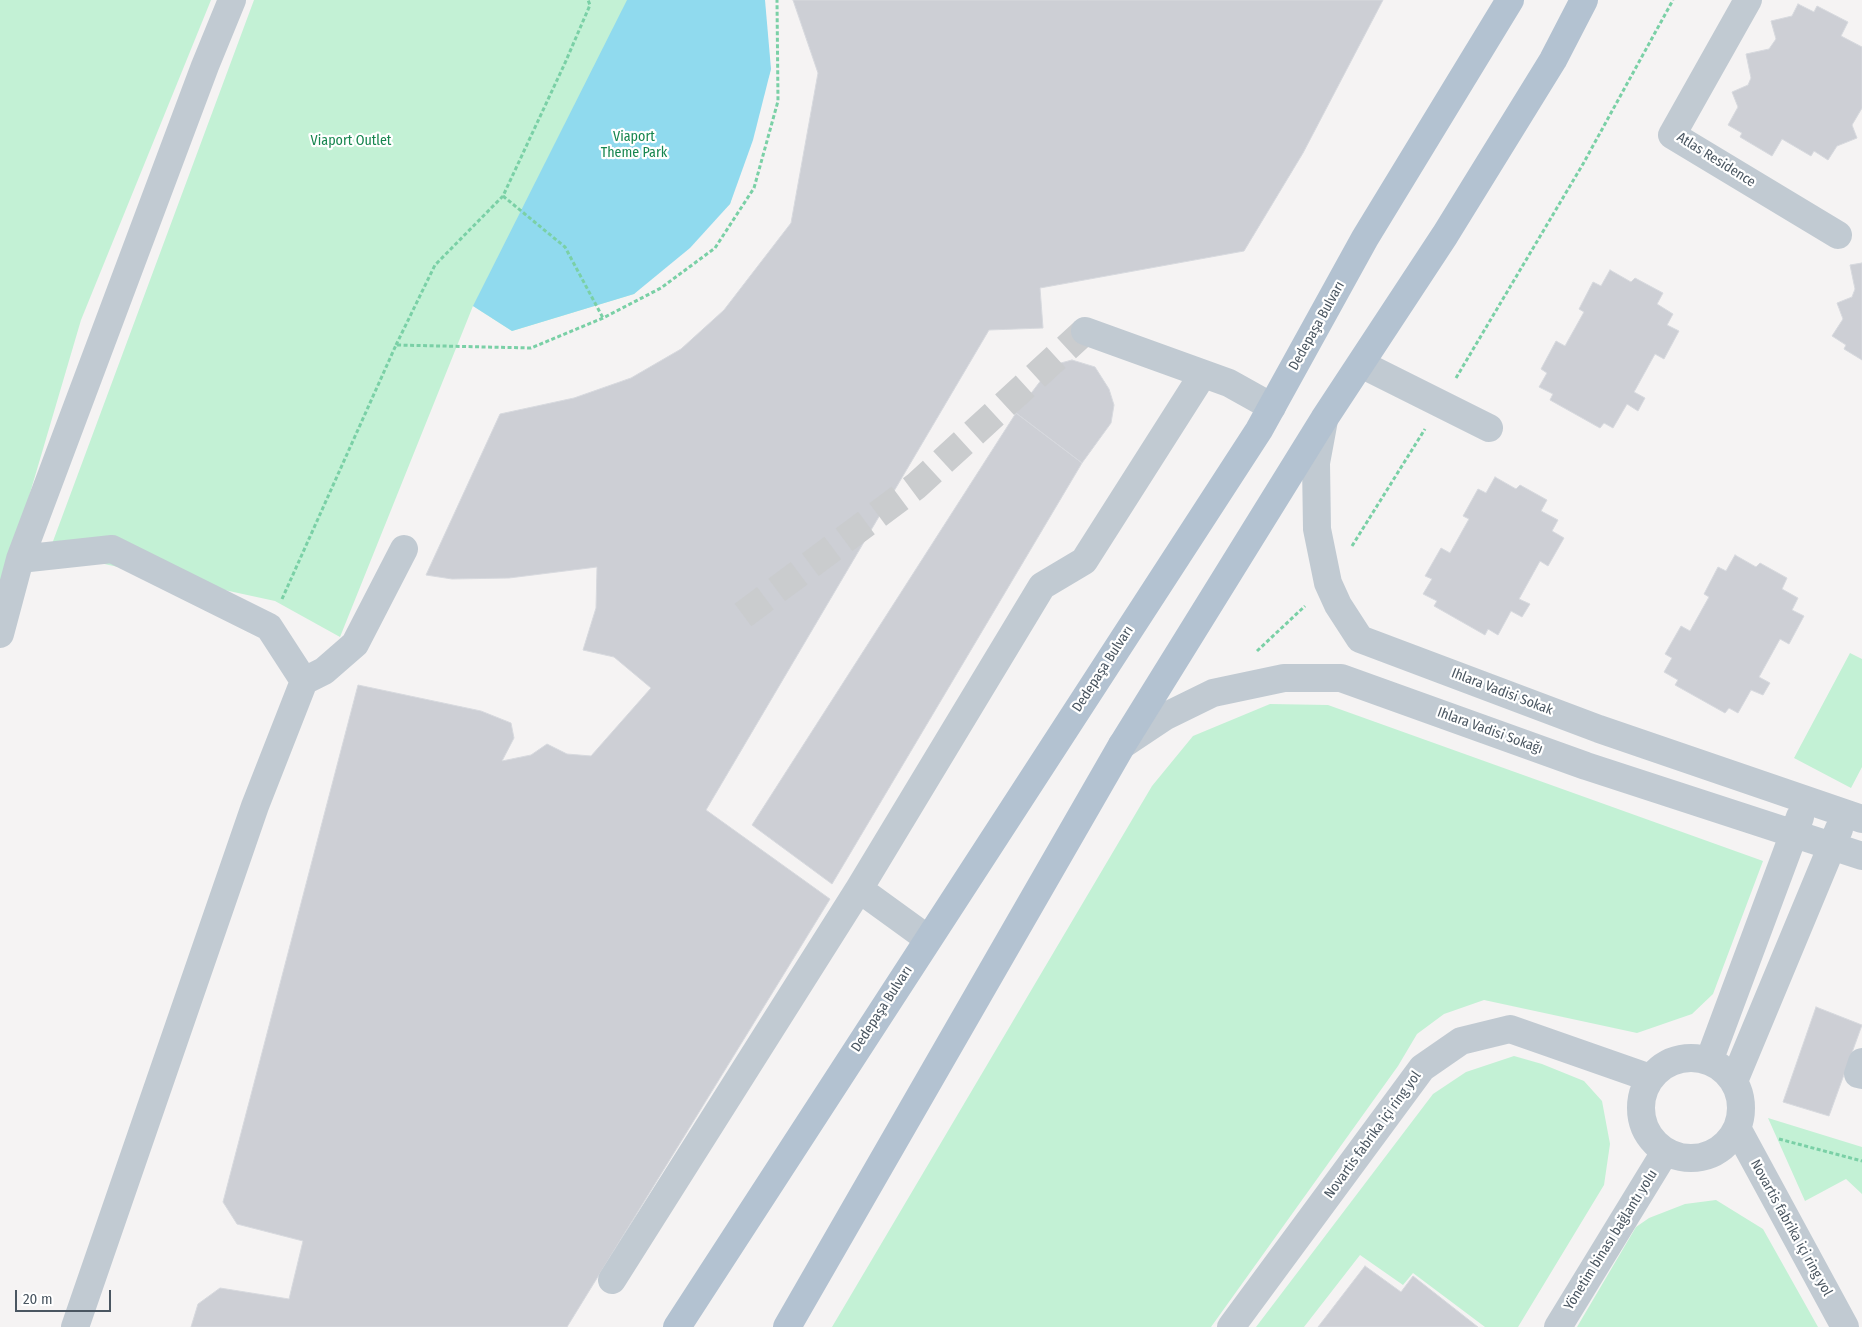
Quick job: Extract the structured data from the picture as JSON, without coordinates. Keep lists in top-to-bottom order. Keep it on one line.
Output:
{"streets":{"main road":["Dedepaşa Bulvarı"],"street":["Atlas Residence","Ihlara Vadisi Sokak","Ihlara Vadisi Sokağı","Novartis fabrika içi ring yol","Yönetim binası bağlantı yolu"]},"crossings":[["Novartis fabrika içi ring yol","Yönetim binası bağlantı yolu"]],"parks":["Viaport Theme Park","Viaport Outlet"],"scale_bar":"20 m"}
